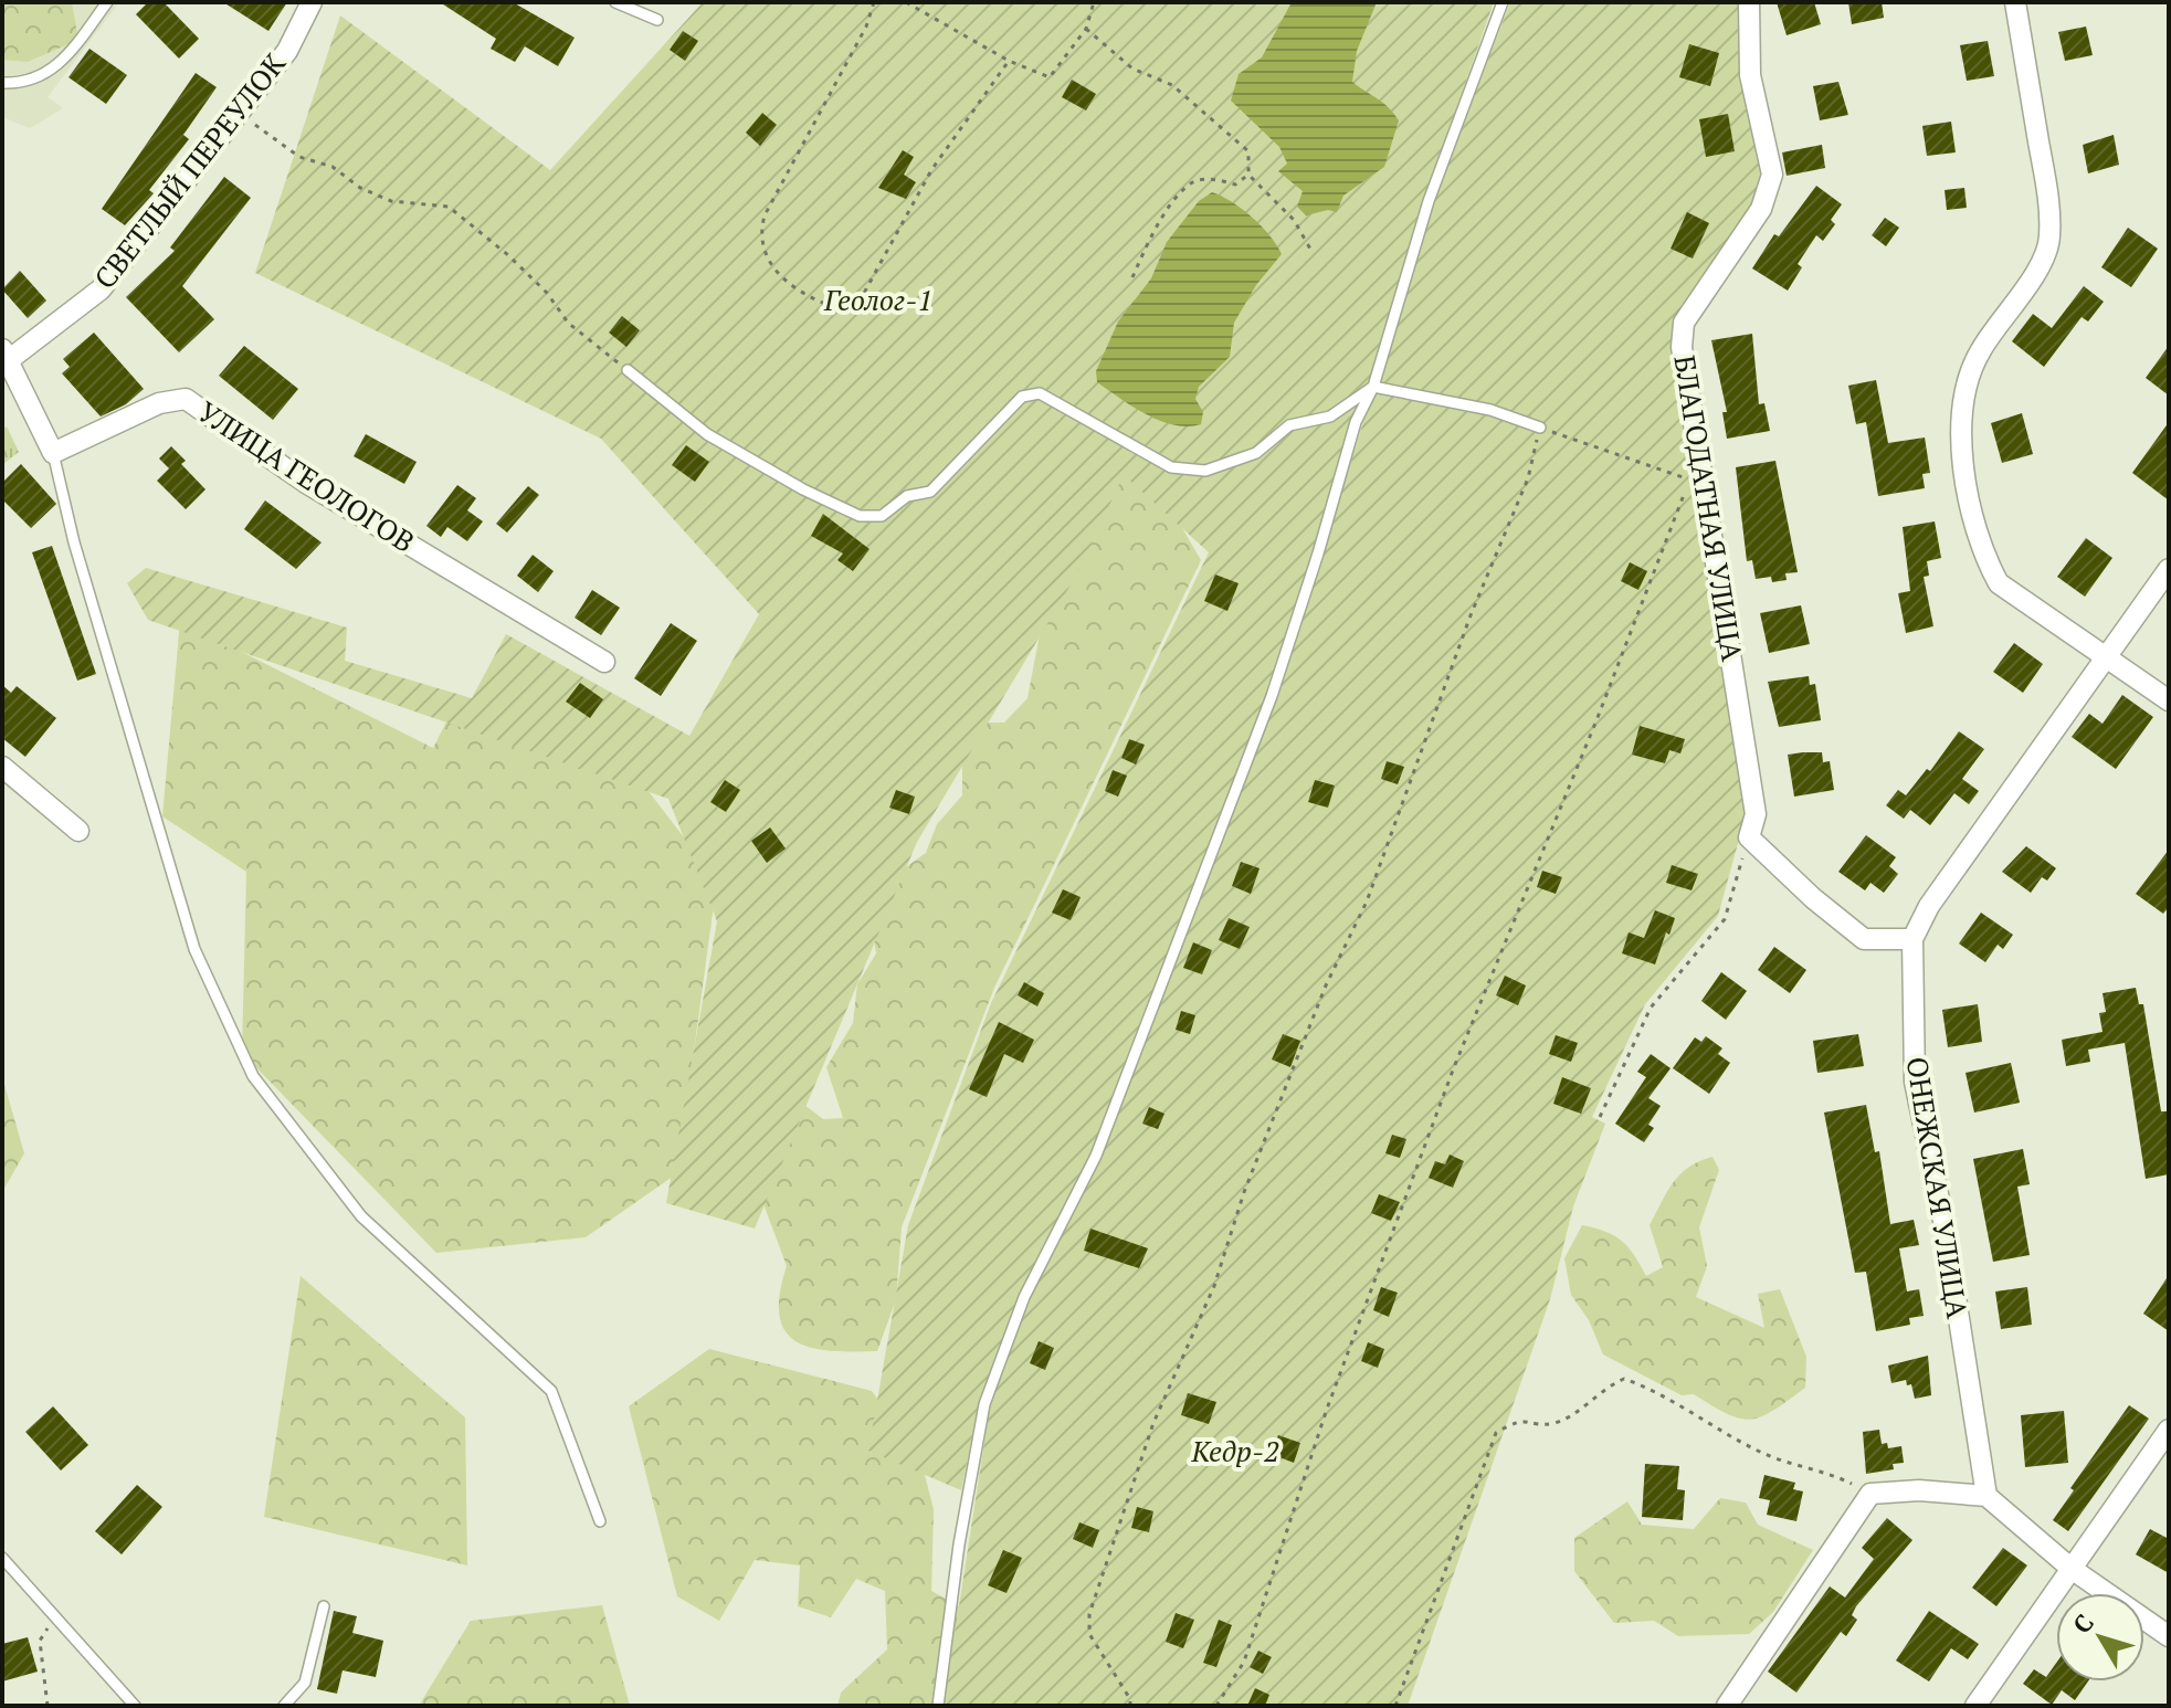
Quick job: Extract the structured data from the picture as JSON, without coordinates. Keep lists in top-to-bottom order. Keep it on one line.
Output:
{"streets":{"street":["СВЕТЛЫЙ ПЕРЕУЛОК","УЛИЦА ГЕОЛОГОВ","БЛАГОДАТНАЯ УЛИЦА","ОНЕЖСКАЯ УЛИЦА"]},"parks":["Геолог-1","Кедр-2"],"north":"top left"}
